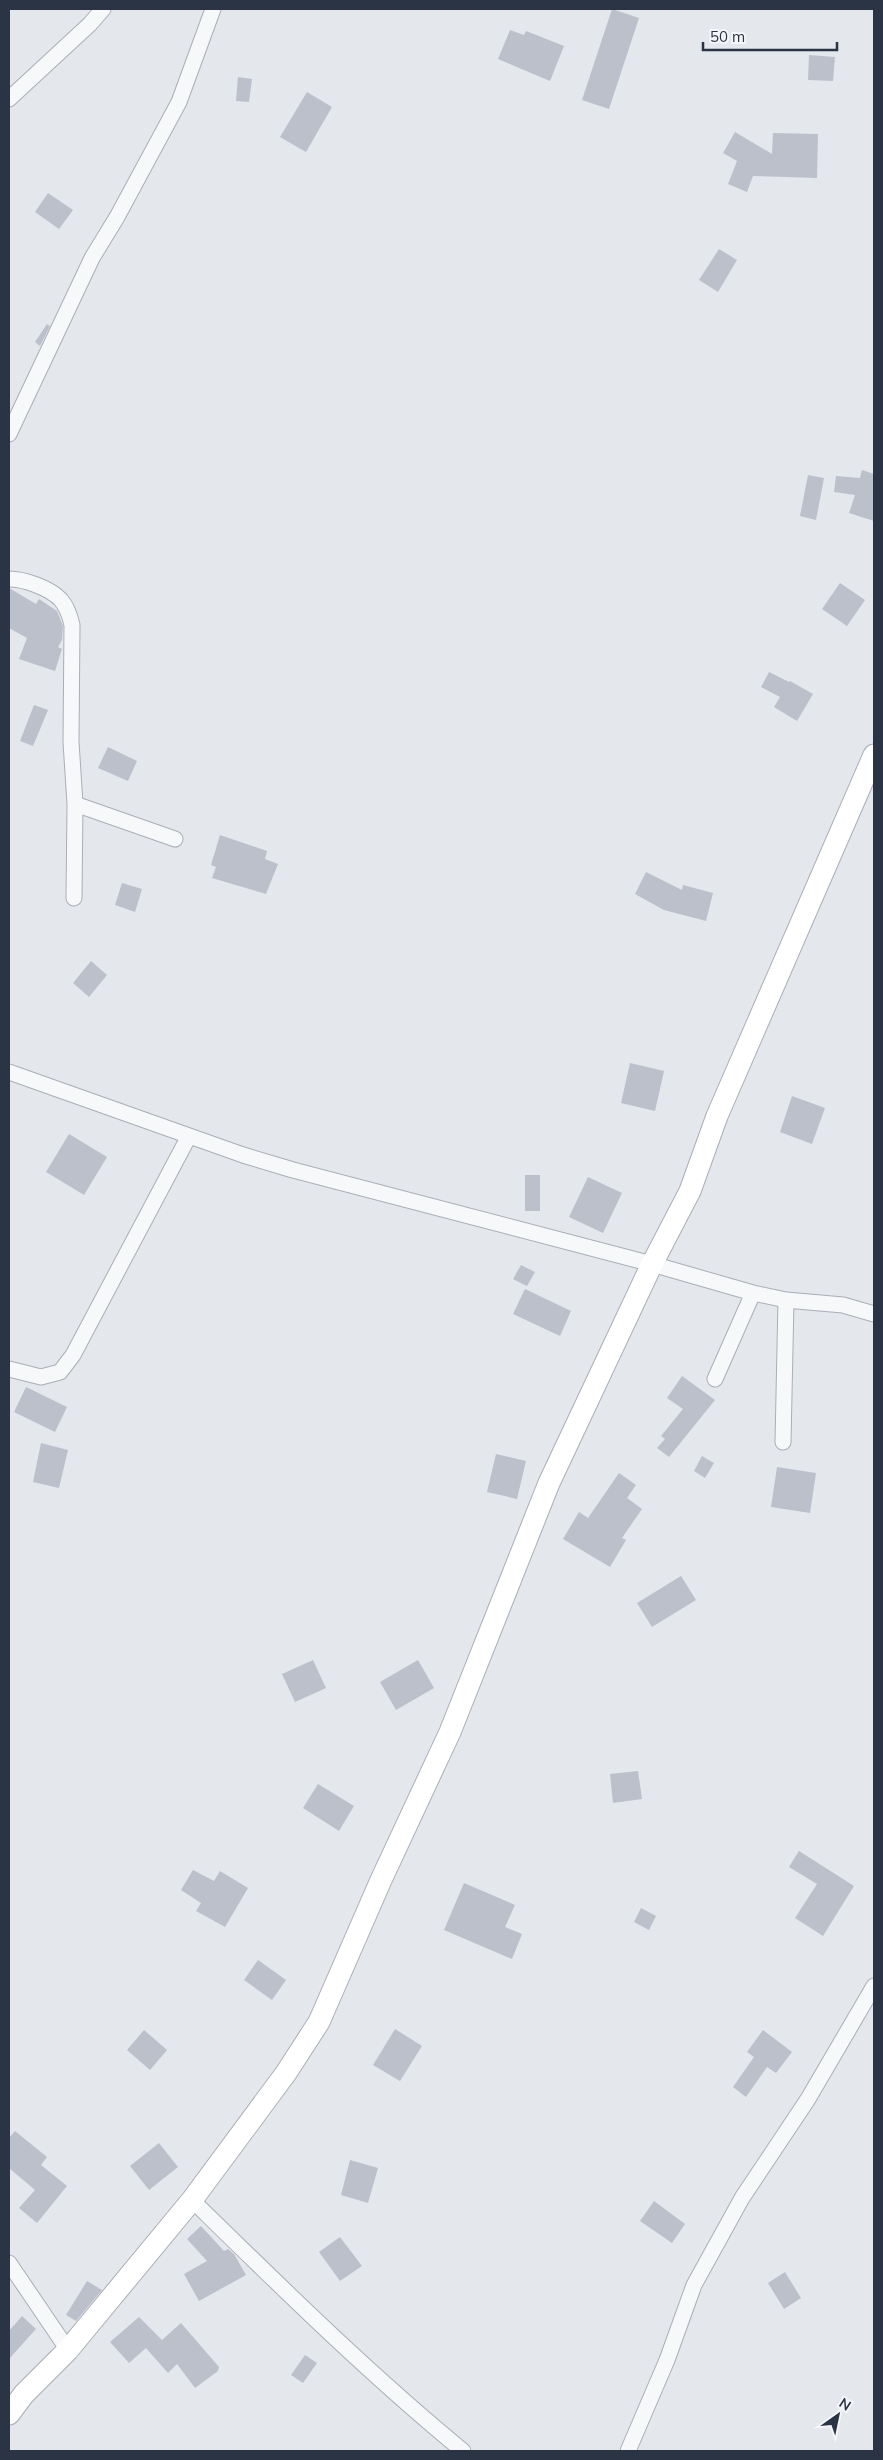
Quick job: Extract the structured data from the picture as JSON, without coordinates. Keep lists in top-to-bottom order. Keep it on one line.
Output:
{"scale_bar":"50 m","north":"top right"}
